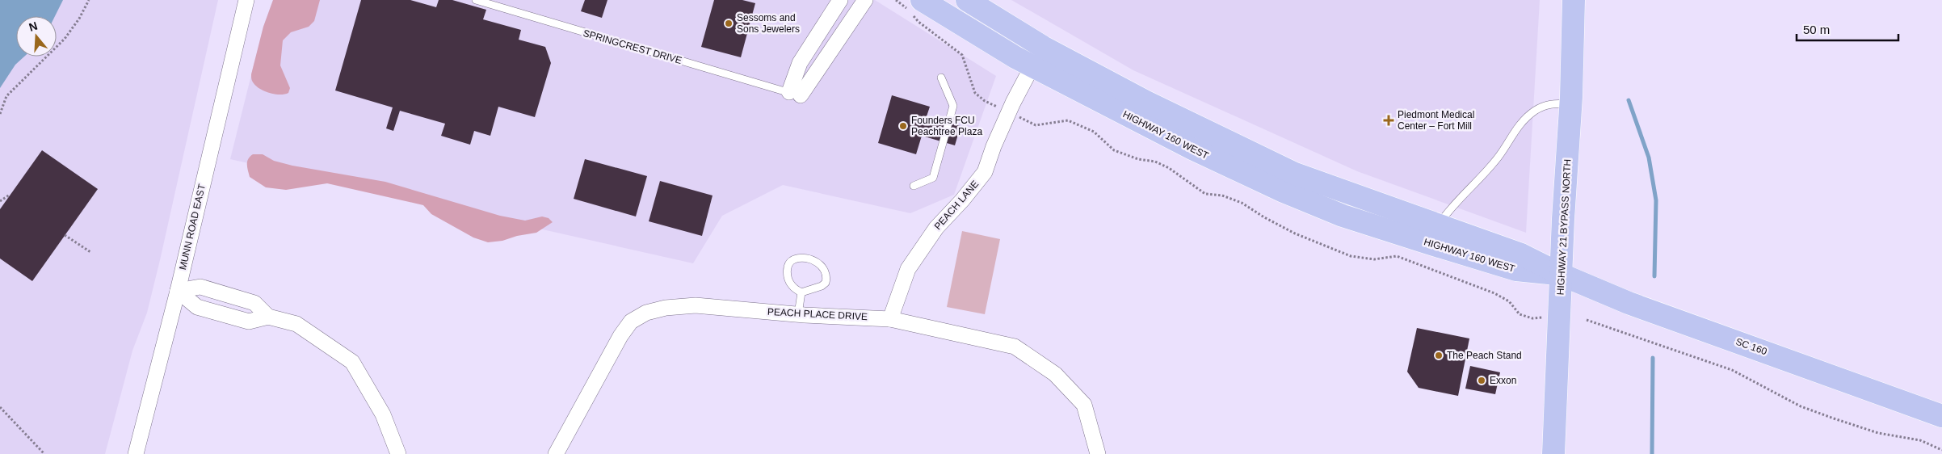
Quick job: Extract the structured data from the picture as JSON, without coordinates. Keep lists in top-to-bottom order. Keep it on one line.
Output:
{"streets":{"main road":["HIGHWAY 160 WEST","HIGHWAY 21 BYPASS NORTH","SC 160"],"street":["PEACH LANE","MUNN ROAD EAST","PEACH PLACE DRIVE"],"lane":["SPRINGCREST DRIVE"]},"crossings":[["HIGHWAY 160 WEST","PEACH LANE"],["HIGHWAY 160 WEST","HIGHWAY 21 BYPASS NORTH"],["HIGHWAY 160 WEST","SC 160"],["PEACH LANE","PEACH PLACE DRIVE"],["HIGHWAY 21 BYPASS NORTH","SC 160"]],"places":{"other":["Sessoms and Sons Jewelers","Founders FCU Peachtree Plaza","The Peach Stand","Exxon"],"health":["Piedmont Medical Center – Fort Mill"]},"scale_bar":"50 m","north":"top"}
